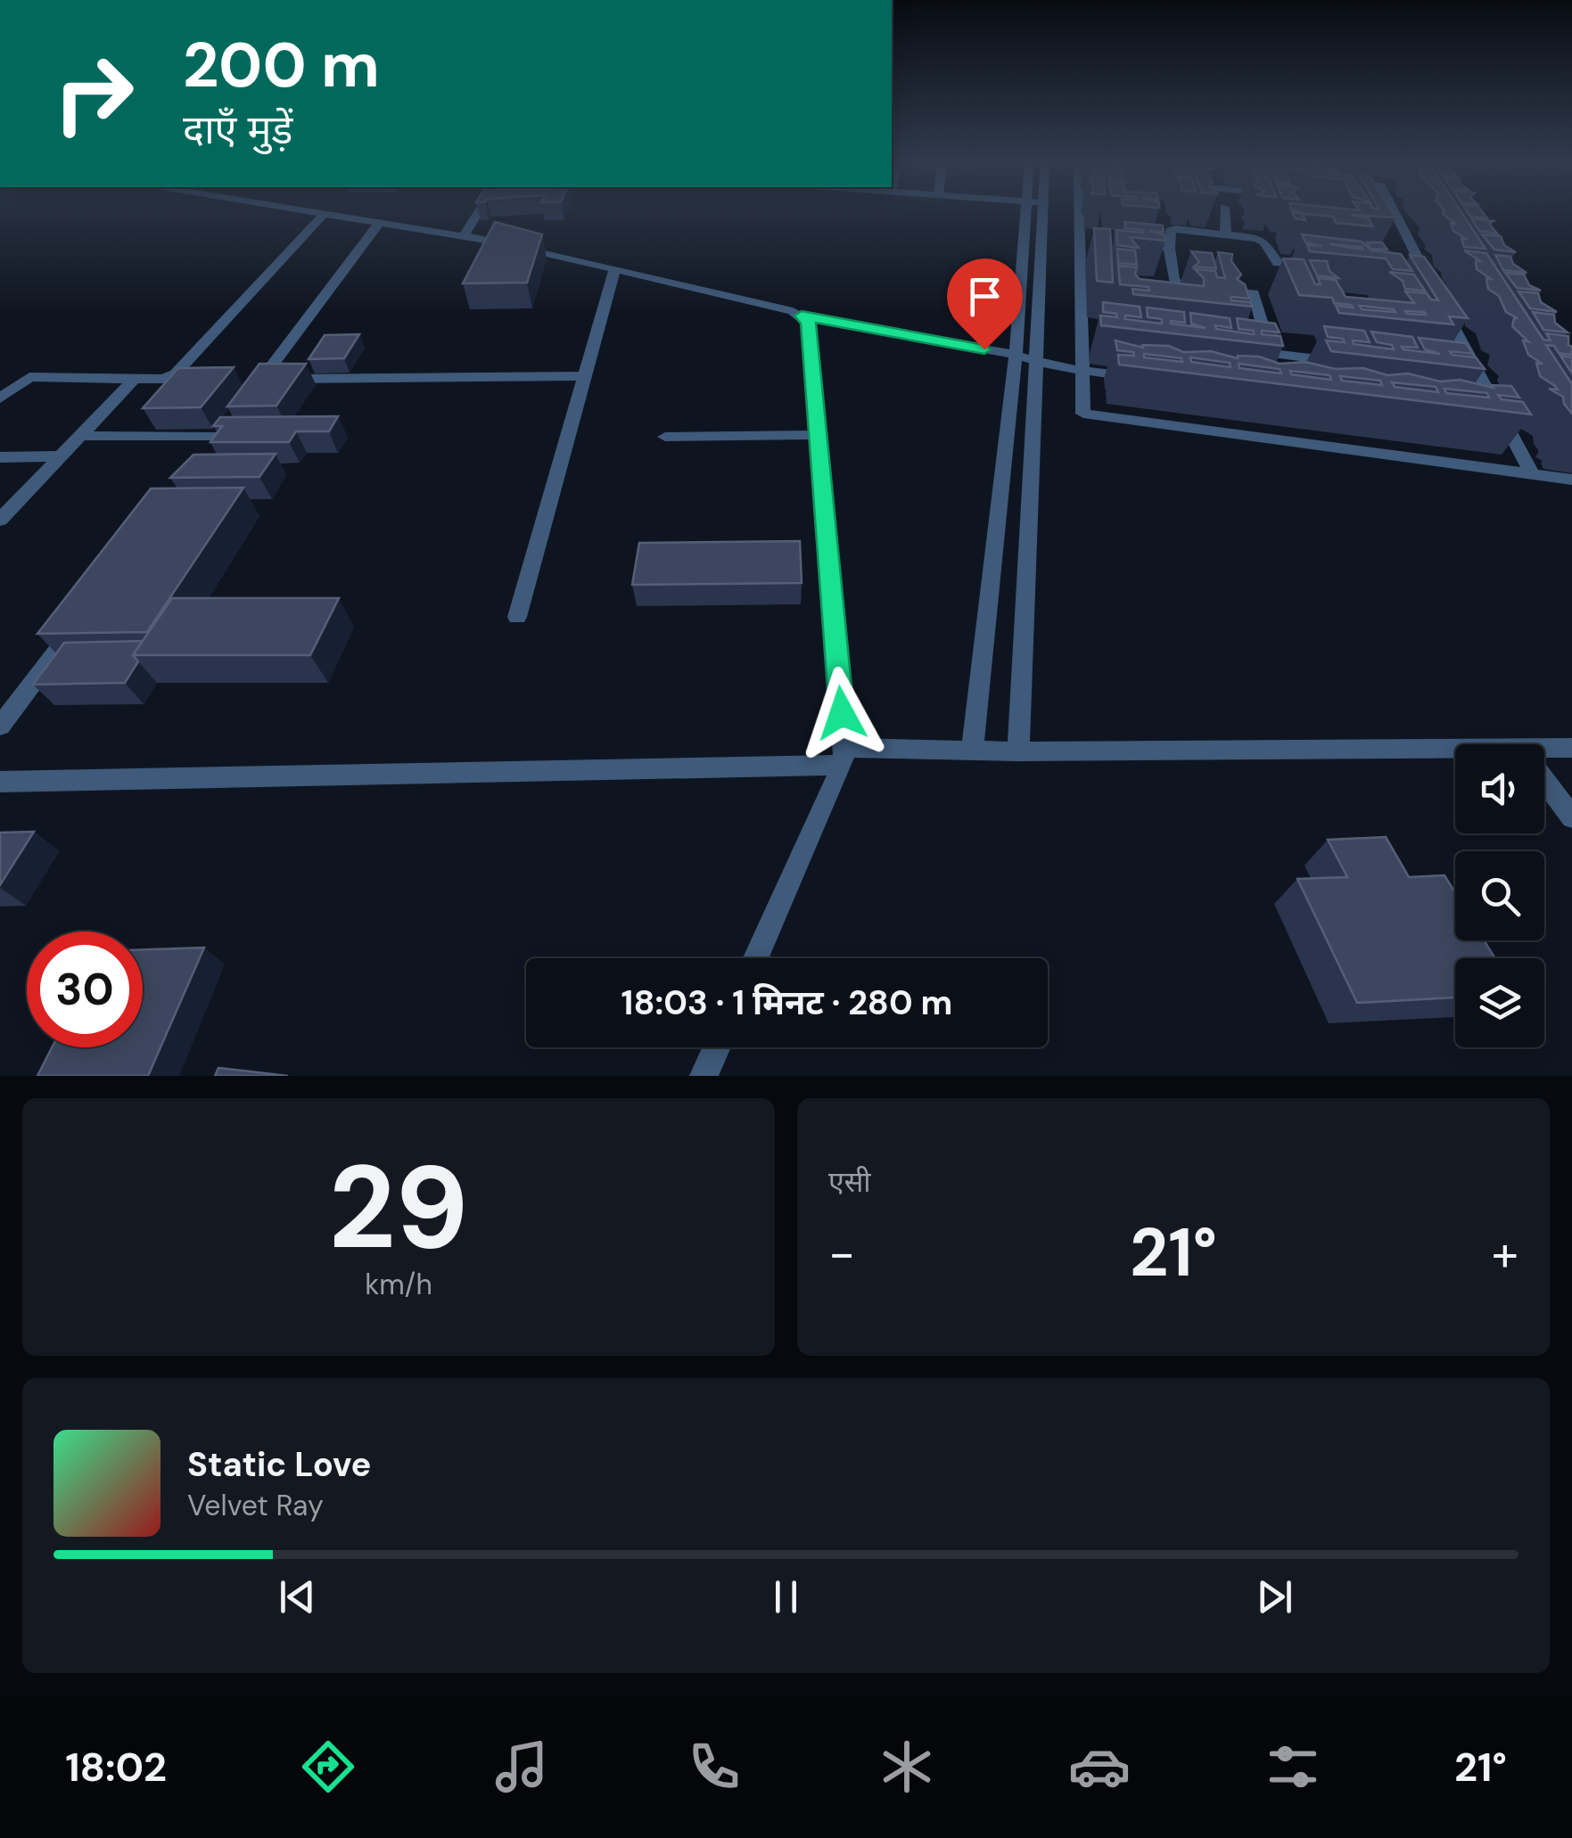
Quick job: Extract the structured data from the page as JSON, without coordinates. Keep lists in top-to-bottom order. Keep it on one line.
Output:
{"page":{"turn":["200 m","दाएँ मुड़ें"],"limit":"30","trip":"18:03 · 1 मिनट · 280 m","tile":[["29","km/h"],"एसी"],"heat":["−","21°","+"],"song":["Static Love","Velvet Ray"],"tabs":["18:02","21°"]}}
